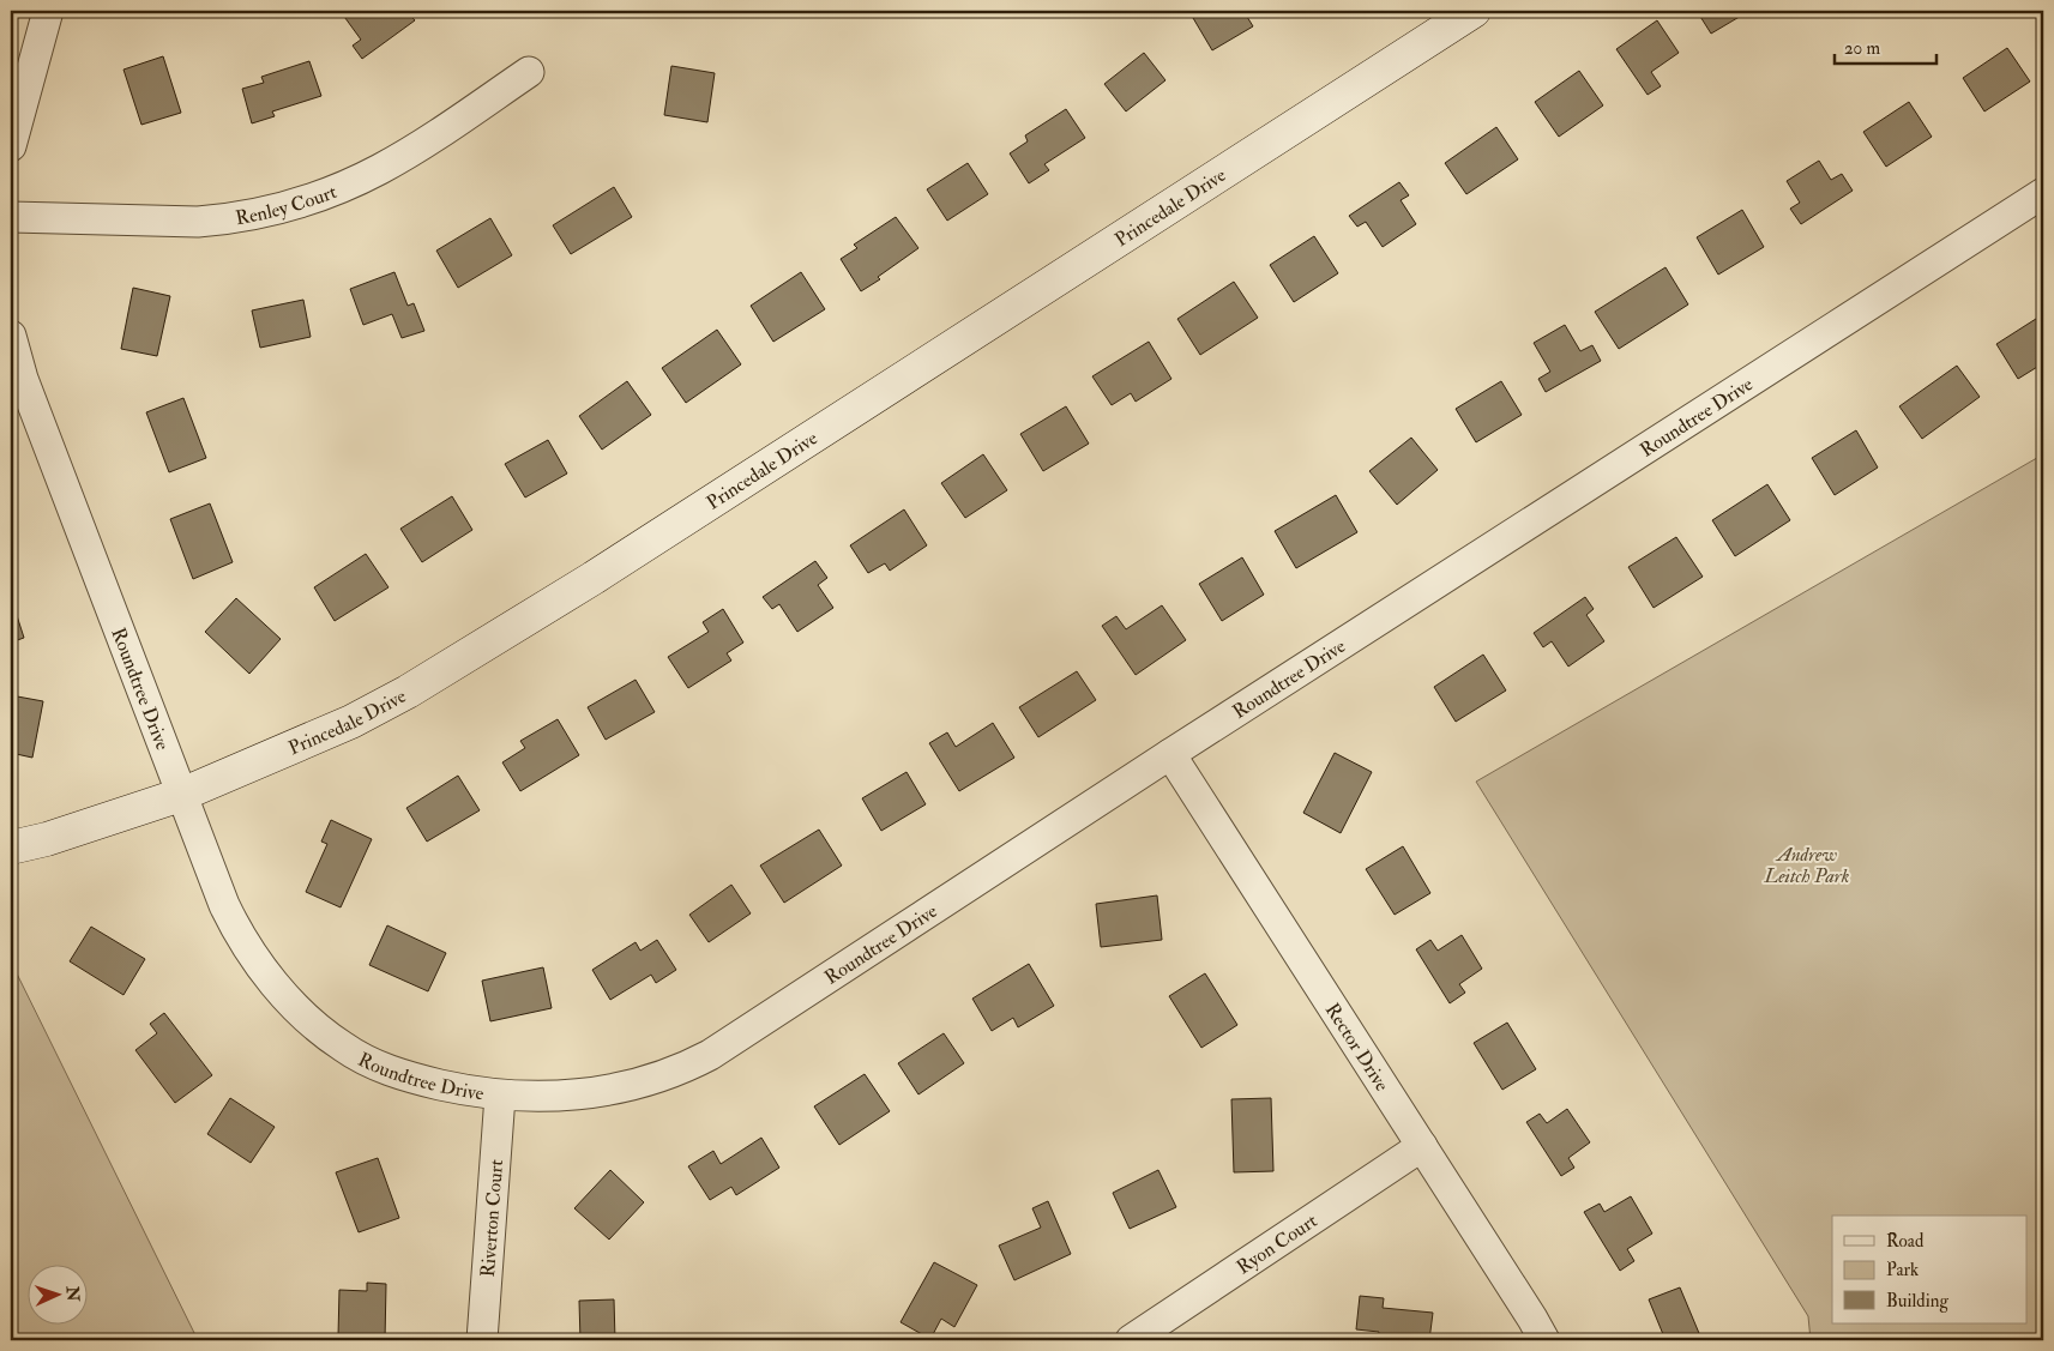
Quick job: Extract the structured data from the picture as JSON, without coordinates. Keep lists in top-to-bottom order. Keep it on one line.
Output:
{"streets":{"street":["Renley Court","Princedale Drive","Roundtree Drive","Rector Drive","Riverton Court","Ryon Court"]},"crossings":[["Princedale Drive","Roundtree Drive"],["Roundtree Drive","Rector Drive"],["Roundtree Drive","Riverton Court"],["Rector Drive","Ryon Court"]],"parks":["Andrew Leitch Park"],"legend":["Road","Park","Building"],"scale_bar":"20 m","north":"right"}
